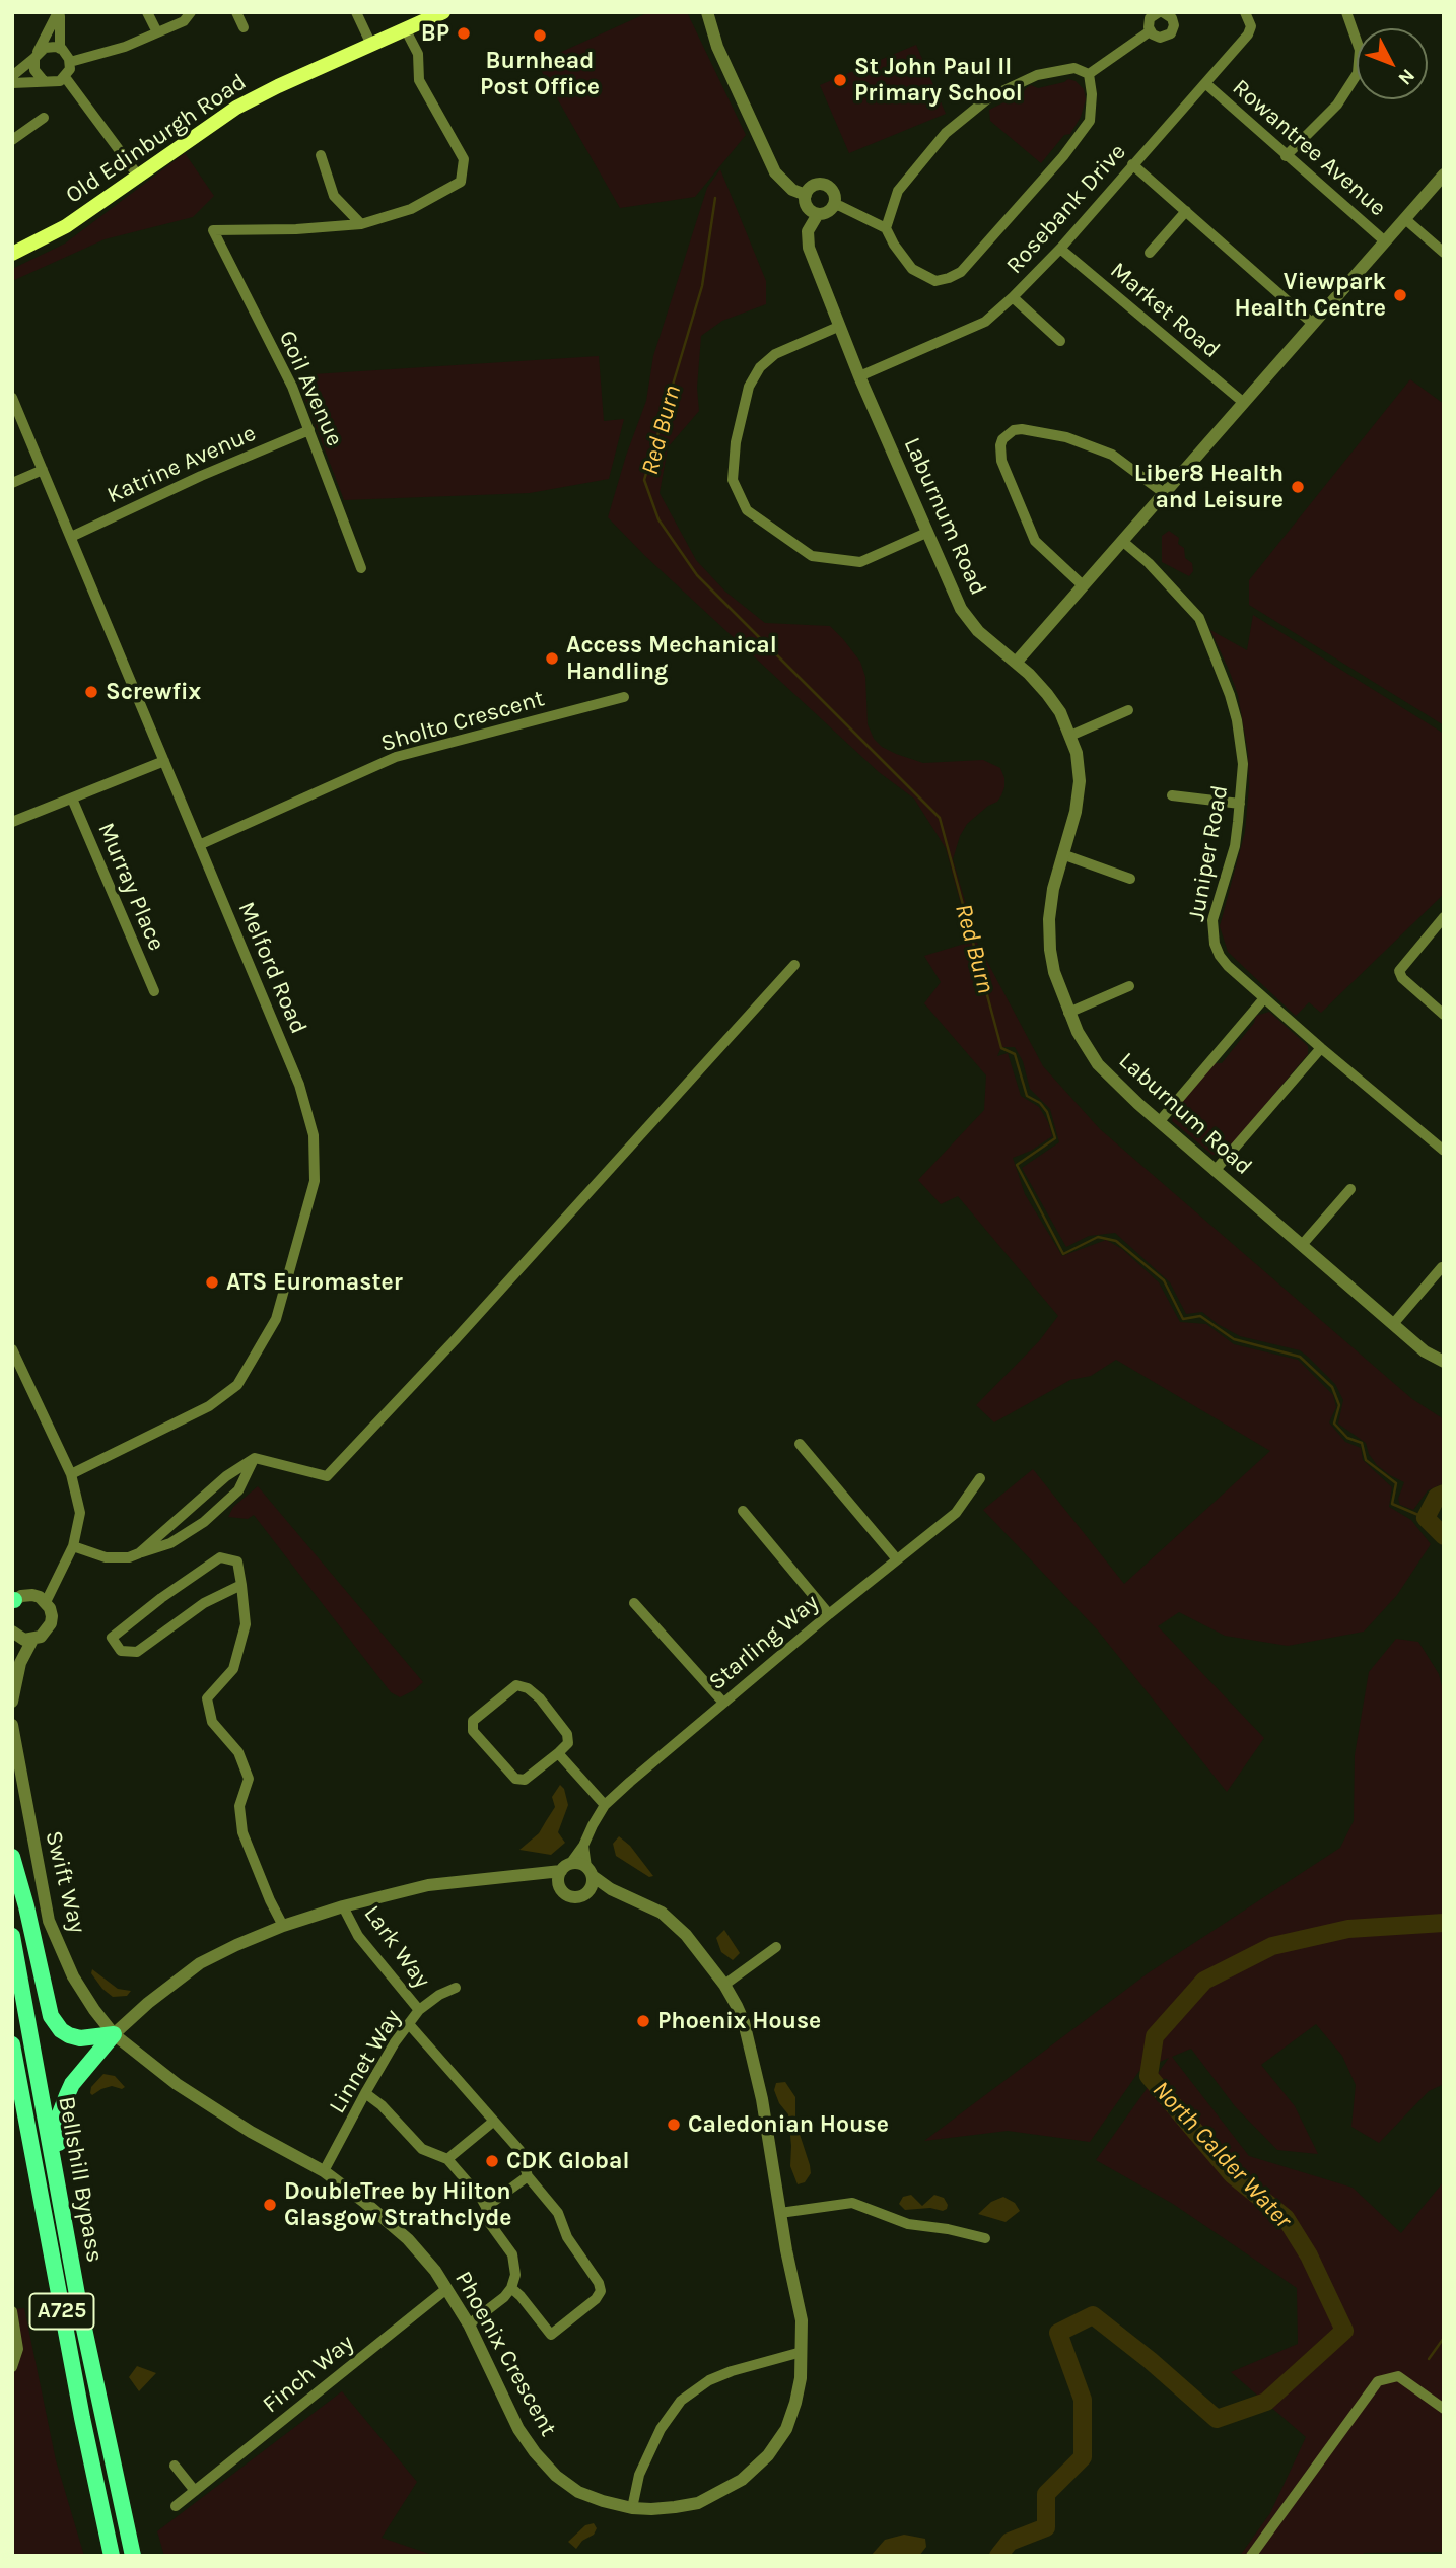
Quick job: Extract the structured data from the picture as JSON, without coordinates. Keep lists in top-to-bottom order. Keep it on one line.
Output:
{"streets":{"highway":["Bellshill Bypass","A725"],"main road":["Old Edinburgh Road"],"street":["Rowantree Avenue","Rosebank Drive","Market Road","Goil Avenue","Katrine Avenue","Laburnum Road","Sholto Crescent","Juniper Road","Murray Place","Melford Road","Starling Way","Swift Way","Lark Way","Linnet Way","Phoenix Crescent","Finch Way"]},"crossings":[["Rowantree Avenue","Rosebank Drive"],["Rosebank Drive","Market Road"],["Rosebank Drive","Laburnum Road"],["Goil Avenue","Katrine Avenue"],["Katrine Avenue","Melford Road"],["Sholto Crescent","Melford Road"],["Starling Way","Phoenix Crescent"],["Swift Way","Phoenix Crescent"],["Lark Way","Linnet Way"],["Linnet Way","Phoenix Crescent"],["Phoenix Crescent","Finch Way"]],"water":["Red Burn","North Calder Water"],"places":["BP","Burnhead Post Office","St John Paul II Primary School","Viewpark Health Centre","Liber8 Health and Leisure","Access Mechanical Handling","Screwfix","ATS Euromaster","Phoenix House","Caledonian House","CDK Global","DoubleTree by Hilton Glasgow Strathclyde"],"north":"bottom right"}
